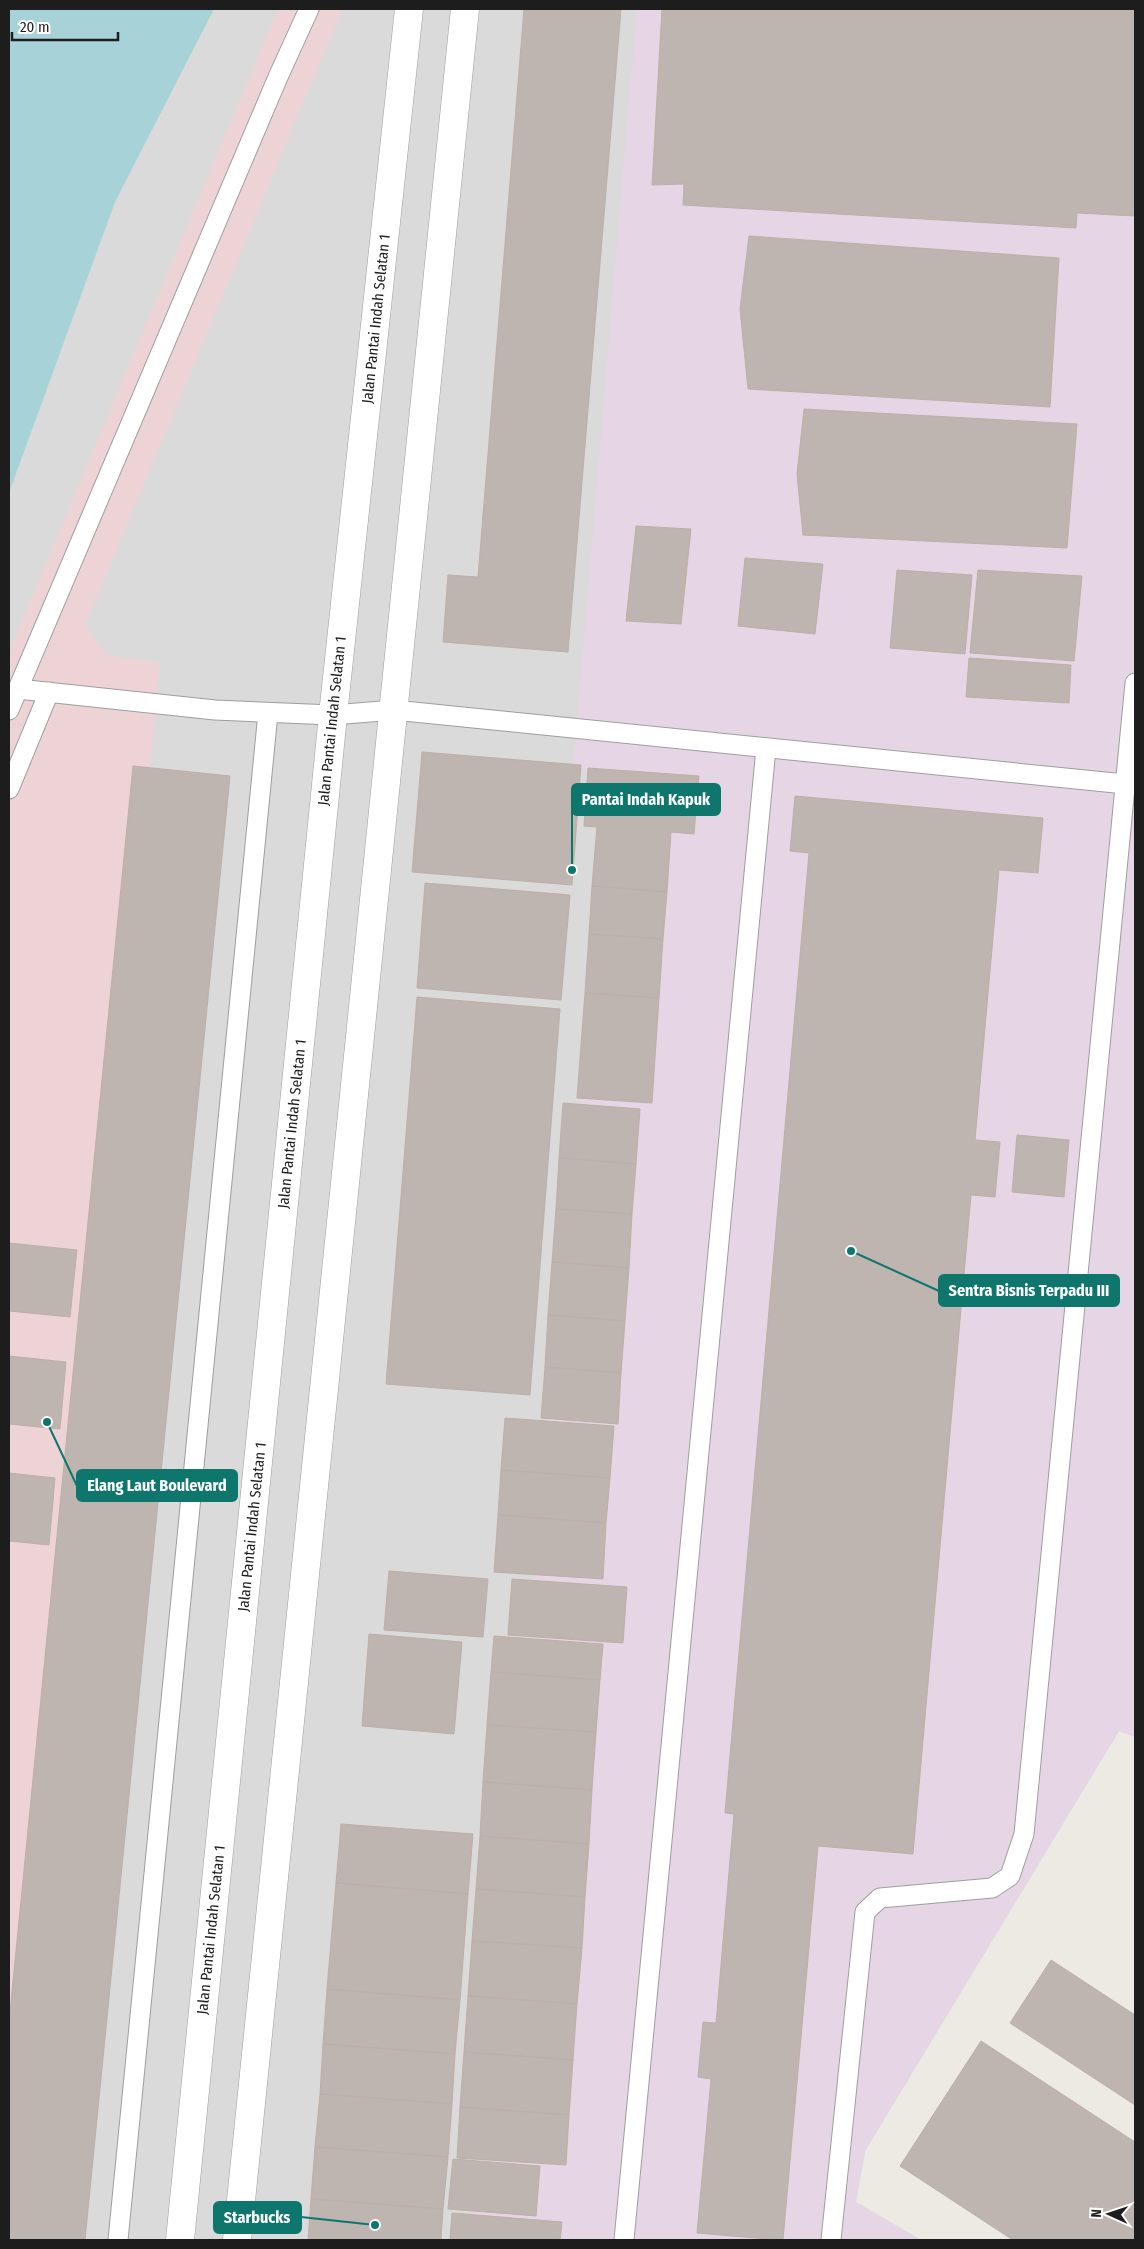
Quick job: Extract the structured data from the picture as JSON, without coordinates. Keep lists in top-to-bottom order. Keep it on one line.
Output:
{"streets":{"street":["Jalan Pantai Indah Selatan 1"]},"places":["Pantai Indah Kapuk","Sentra Bisnis Terpadu III","Elang Laut Boulevard","Starbucks"],"scale_bar":"20 m","north":"left"}
